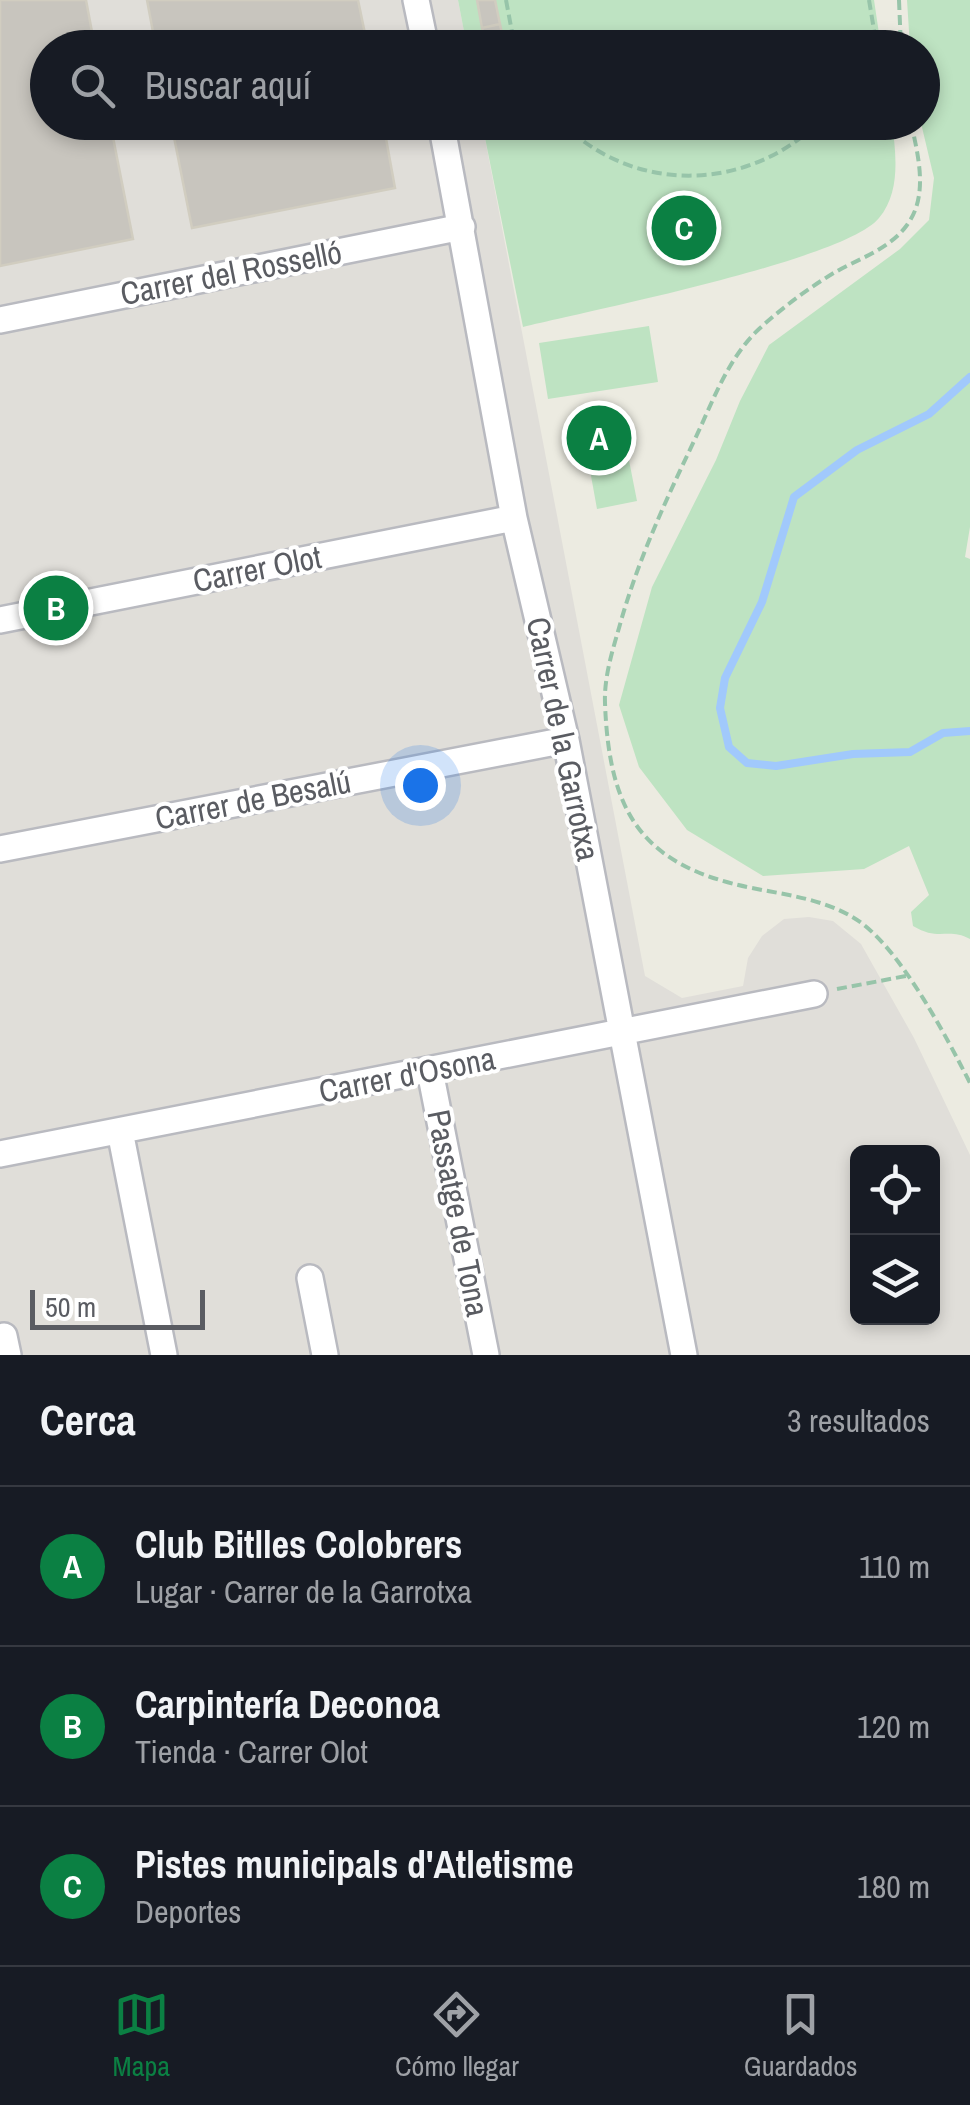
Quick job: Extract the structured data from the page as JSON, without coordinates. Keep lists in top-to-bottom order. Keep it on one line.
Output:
{"streets":{"street":["Carrer del Rosselló","Carrer Olot","Carrer de la Garrotxa","Carrer de Besalú","Carrer d'Osona","Passatge de Tona"]},"crossings":[["Carrer del Rosselló","Carrer de la Garrotxa"],["Carrer Olot","Carrer de la Garrotxa"],["Carrer de la Garrotxa","Carrer de Besalú"],["Carrer de la Garrotxa","Carrer d'Osona"],["Carrer d'Osona","Passatge de Tona"]],"scale_bar":"50 m","page":{"search":"Buscar aquí","pins":["C","A","B"],"scale":"50 m","heading":["Cerca","3 resultados"],"list":[{"mark":"A","name":"Club Bitlles Colobrers","note":"Lugar · Carrer de la Garrotxa","value":"110 m"},{"mark":"B","name":"Carpintería Deconoa","note":"Tienda · Carrer Olot","value":"120 m"},{"mark":"C","name":"Pistes municipals d'Atletisme","note":"Deportes","value":"180 m"}],"nav":["Mapa","Cómo llegar","Guardados"]}}
